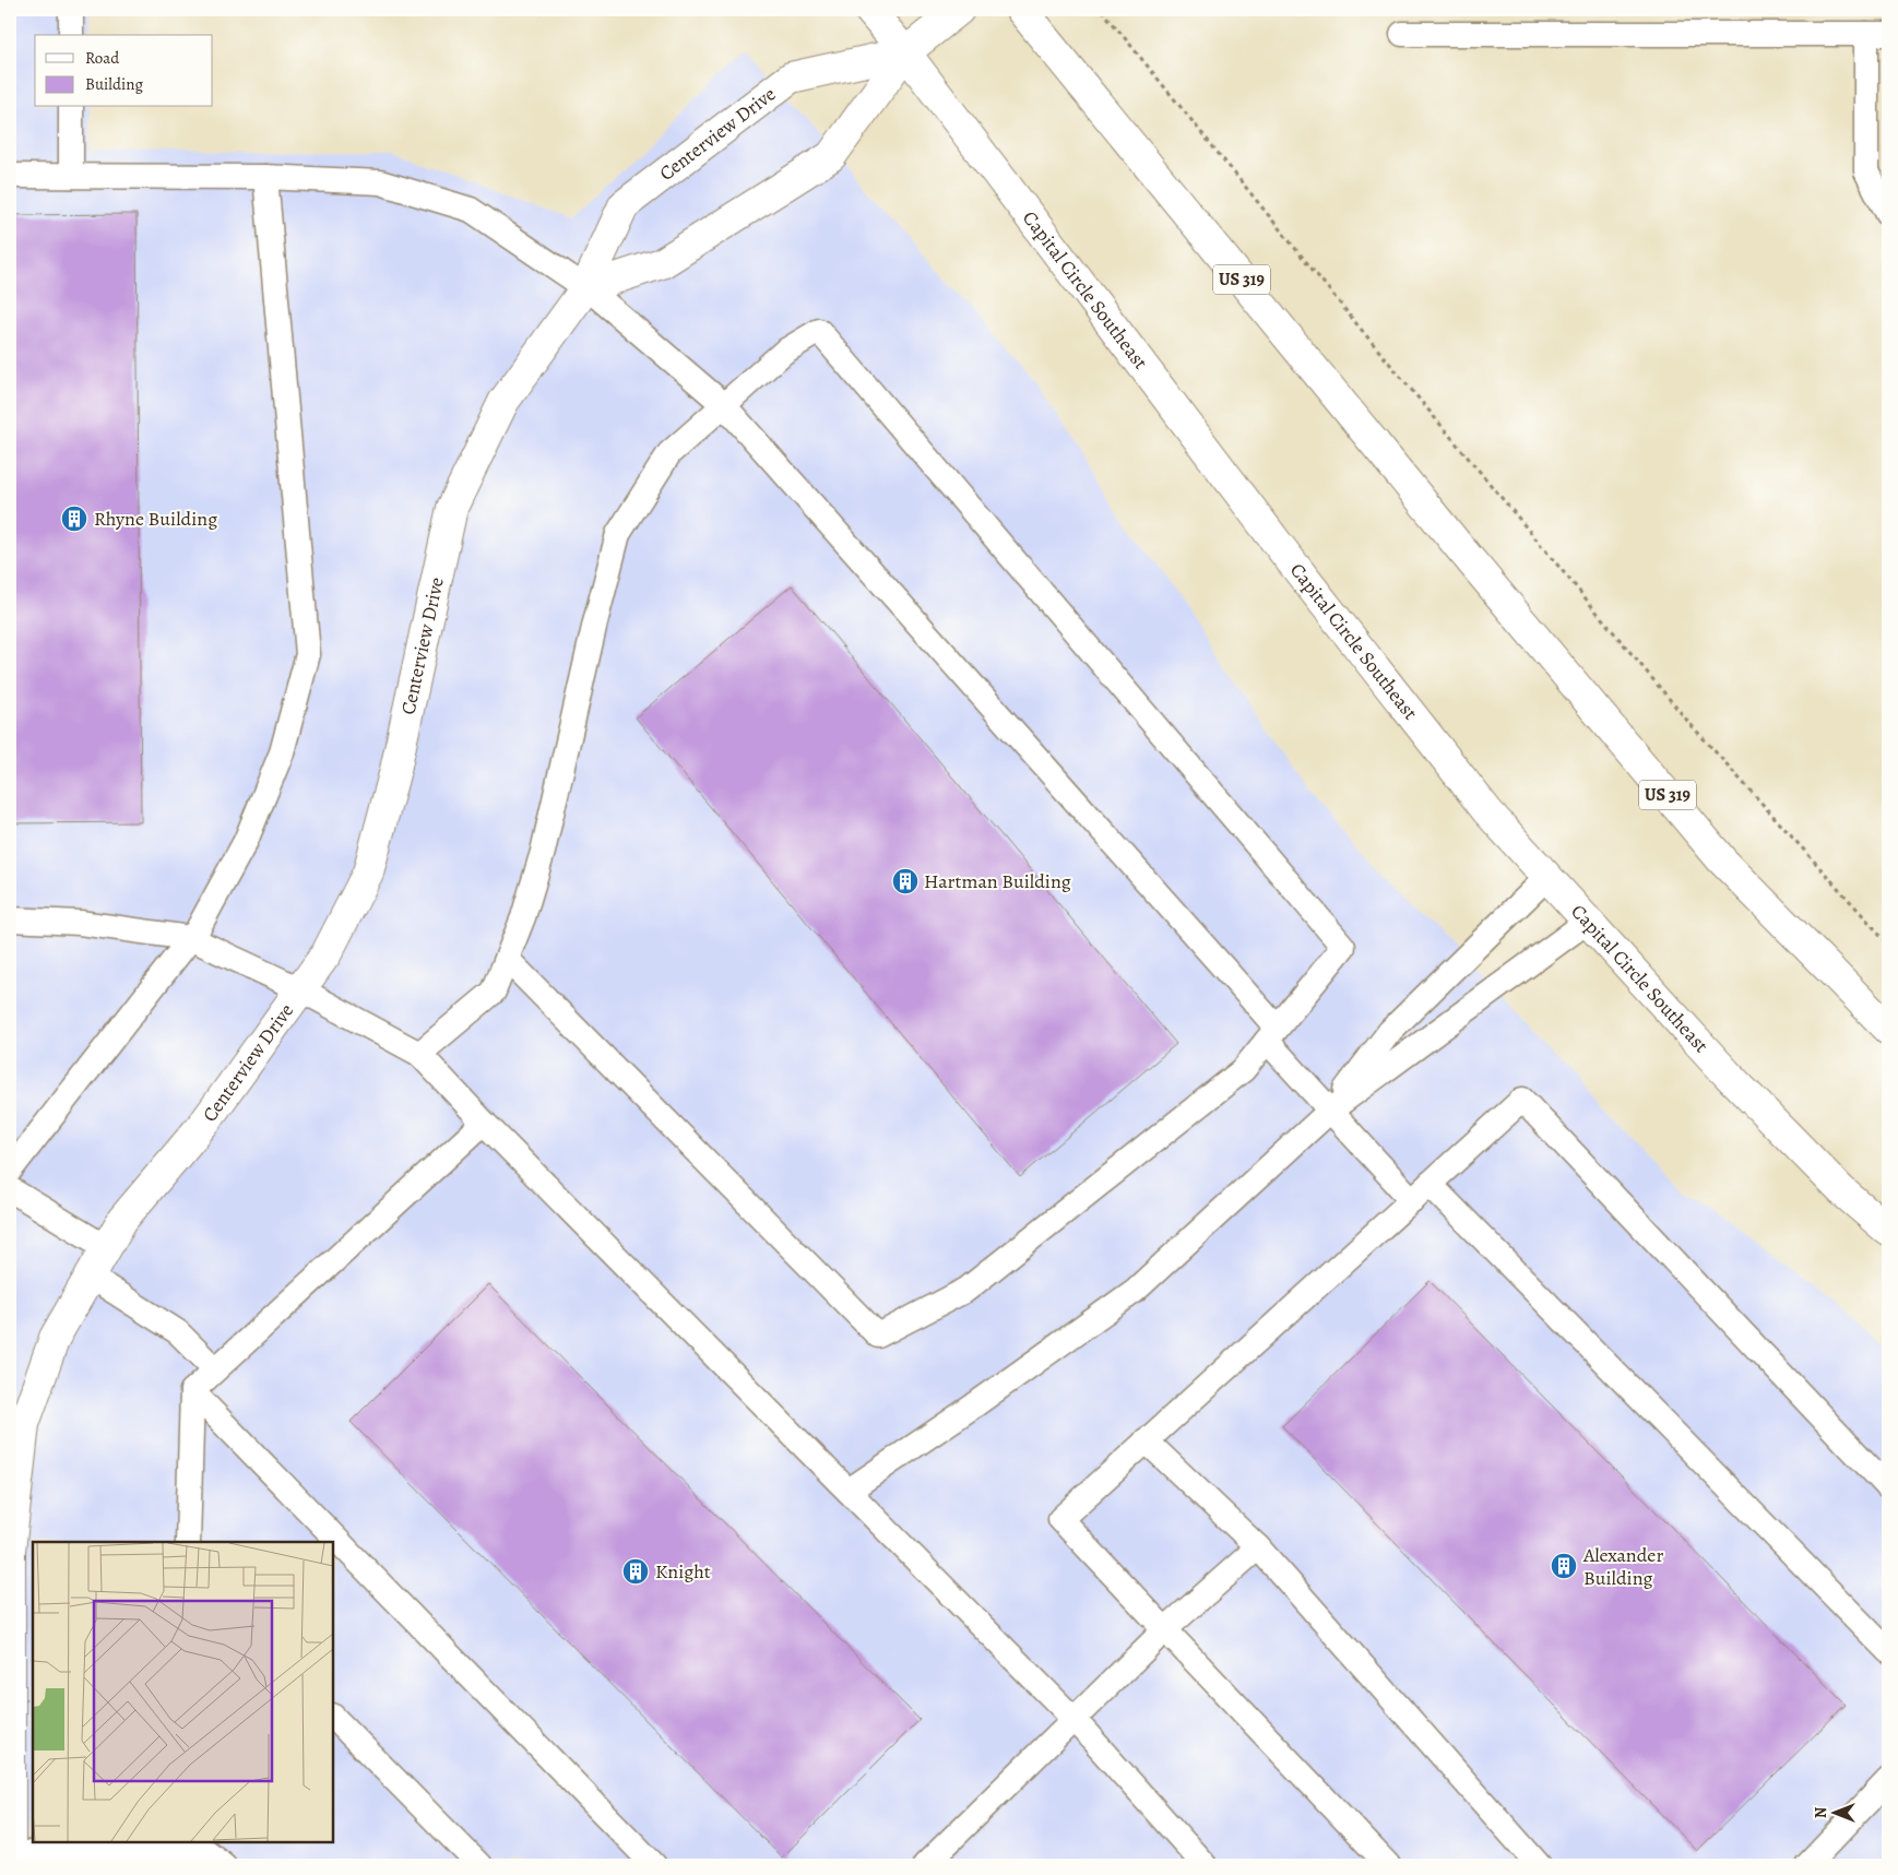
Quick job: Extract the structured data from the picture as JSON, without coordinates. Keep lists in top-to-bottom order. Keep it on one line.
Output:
{"streets":{"main road":["Centerview Drive","US 319","Capital Circle Southeast"]},"crossings":[["Centerview Drive","Capital Circle Southeast"]],"places":{"building":["Rhyne Building","Hartman Building","Alexander Building","Knight"]},"legend":["Road","Building"],"north":"left"}
